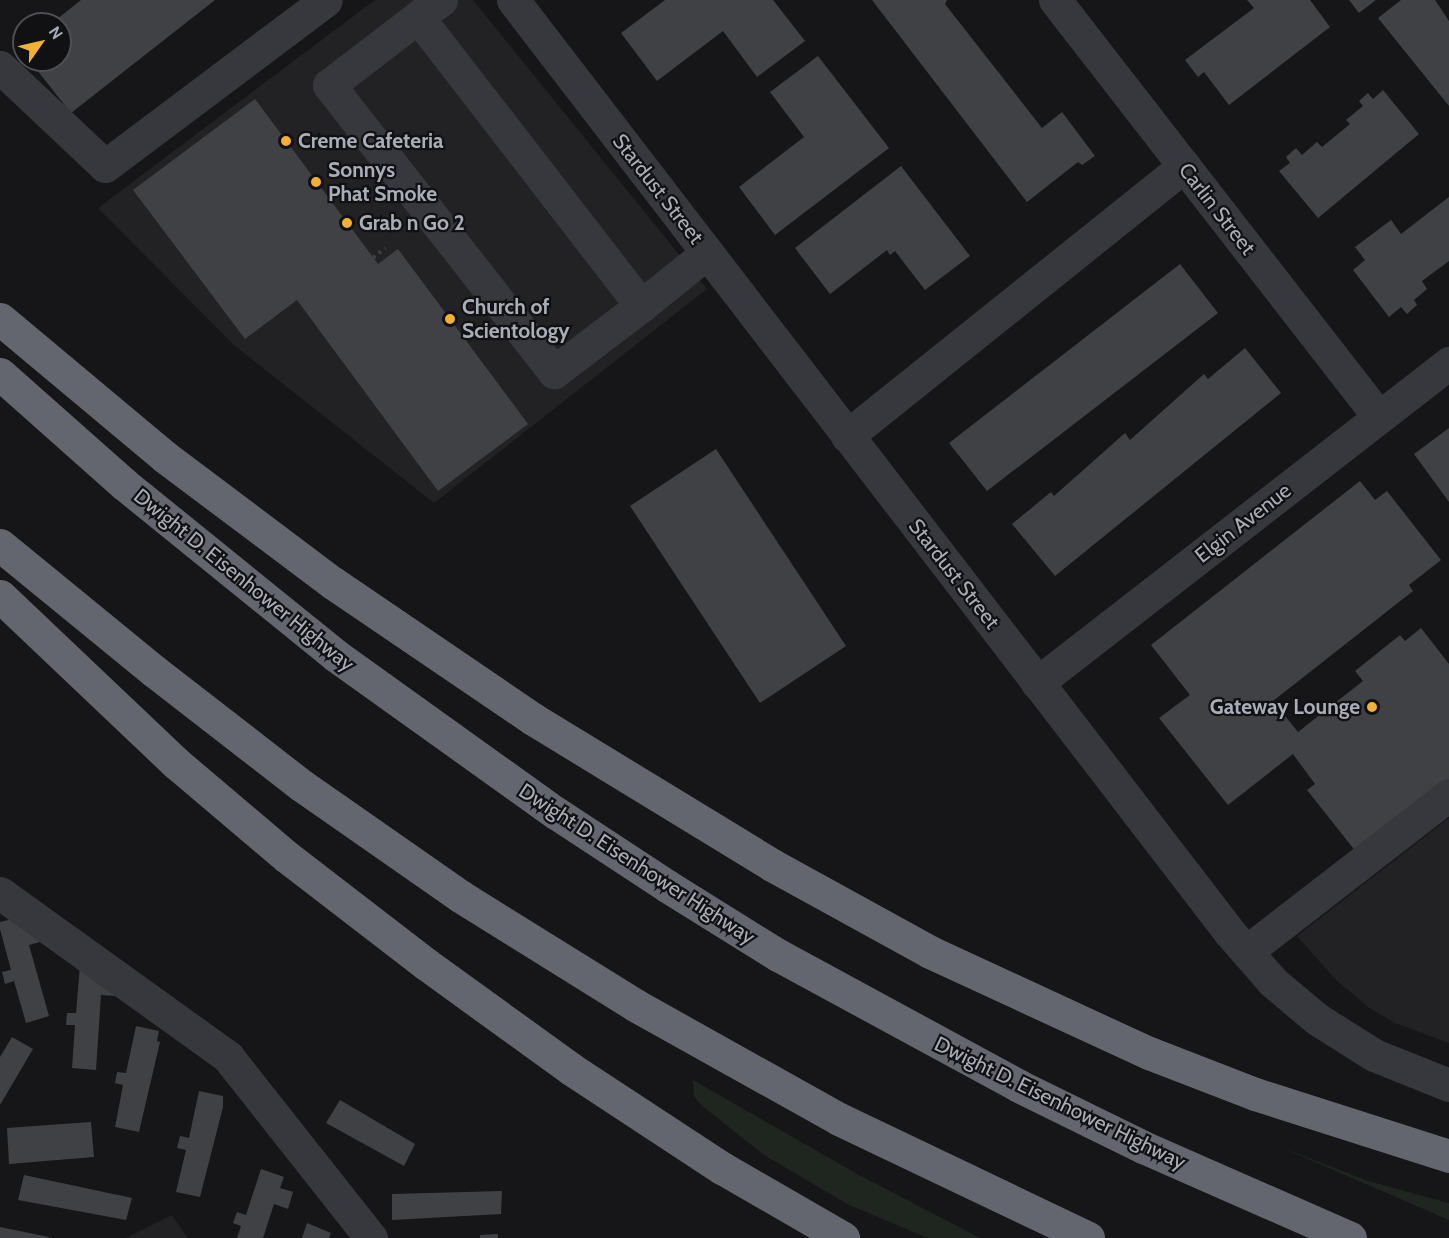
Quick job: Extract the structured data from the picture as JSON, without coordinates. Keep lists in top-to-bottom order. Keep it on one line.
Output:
{"streets":{"highway":["Dwight D. Eisenhower Highway"],"street":["Stardust Street","Carlin Street","Elgin Avenue"]},"crossings":[["Stardust Street","Elgin Avenue"],["Carlin Street","Elgin Avenue"]],"places":["Creme Cafeteria","Sonnys Phat Smoke","Grab n Go 2","Church of Scientology","Gateway Lounge"],"north":"top right"}
